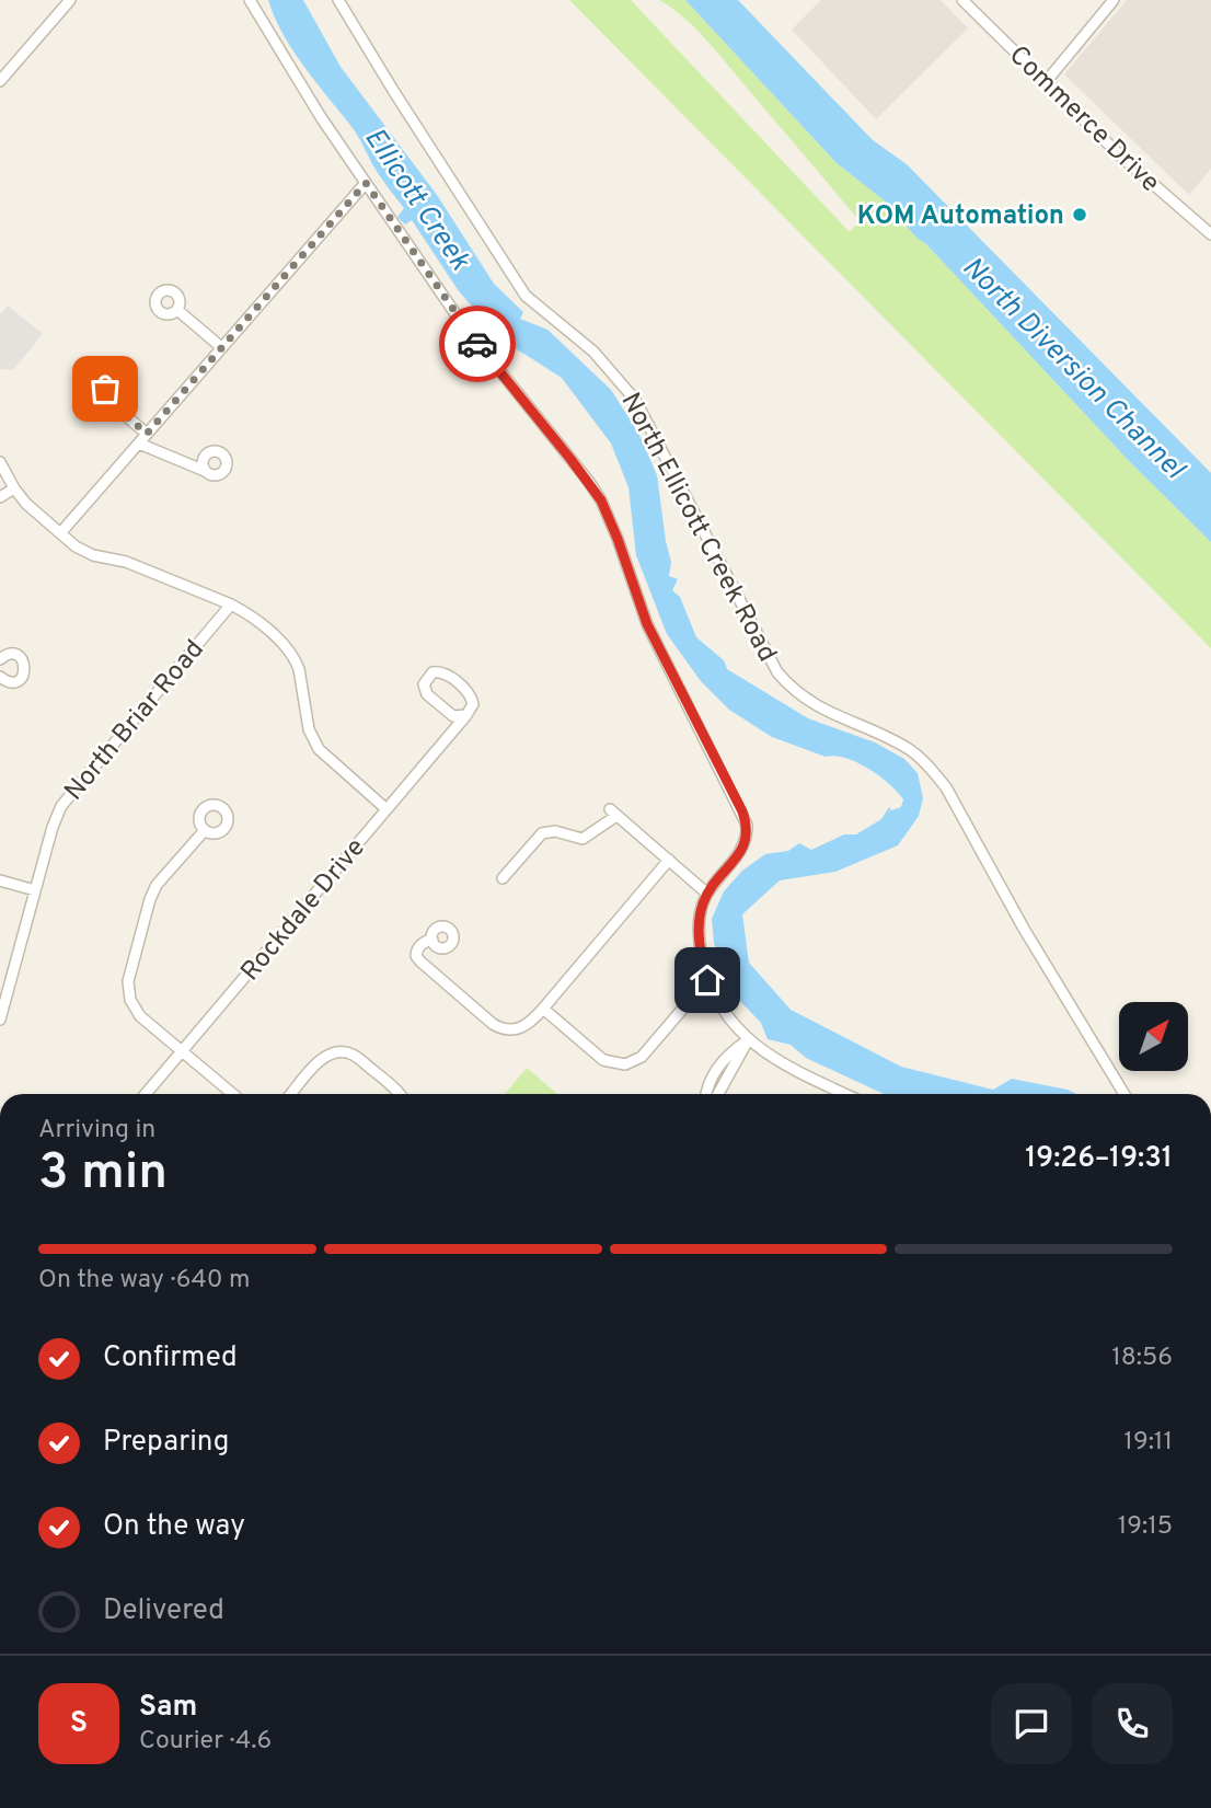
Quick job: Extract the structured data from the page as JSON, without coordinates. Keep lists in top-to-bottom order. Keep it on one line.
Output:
{"streets":{"street":["Commerce Drive","North Ellicott Creek Road","North Briar Road","Rockdale Drive"]},"water":["Ellicott Creek","North Diversion Channel"],"places":["KOM Automation"],"north":"top right","page":{"heading":["3 min","Arriving in","19:26–19:31"],"panel":["Sam","Courier · 4.6"],"bar":"On the way · 640 m","list":[["Confirmed","18:56"],["Preparing","19:11"],["On the way","19:15"],"Delivered"],"round":"S"}}
